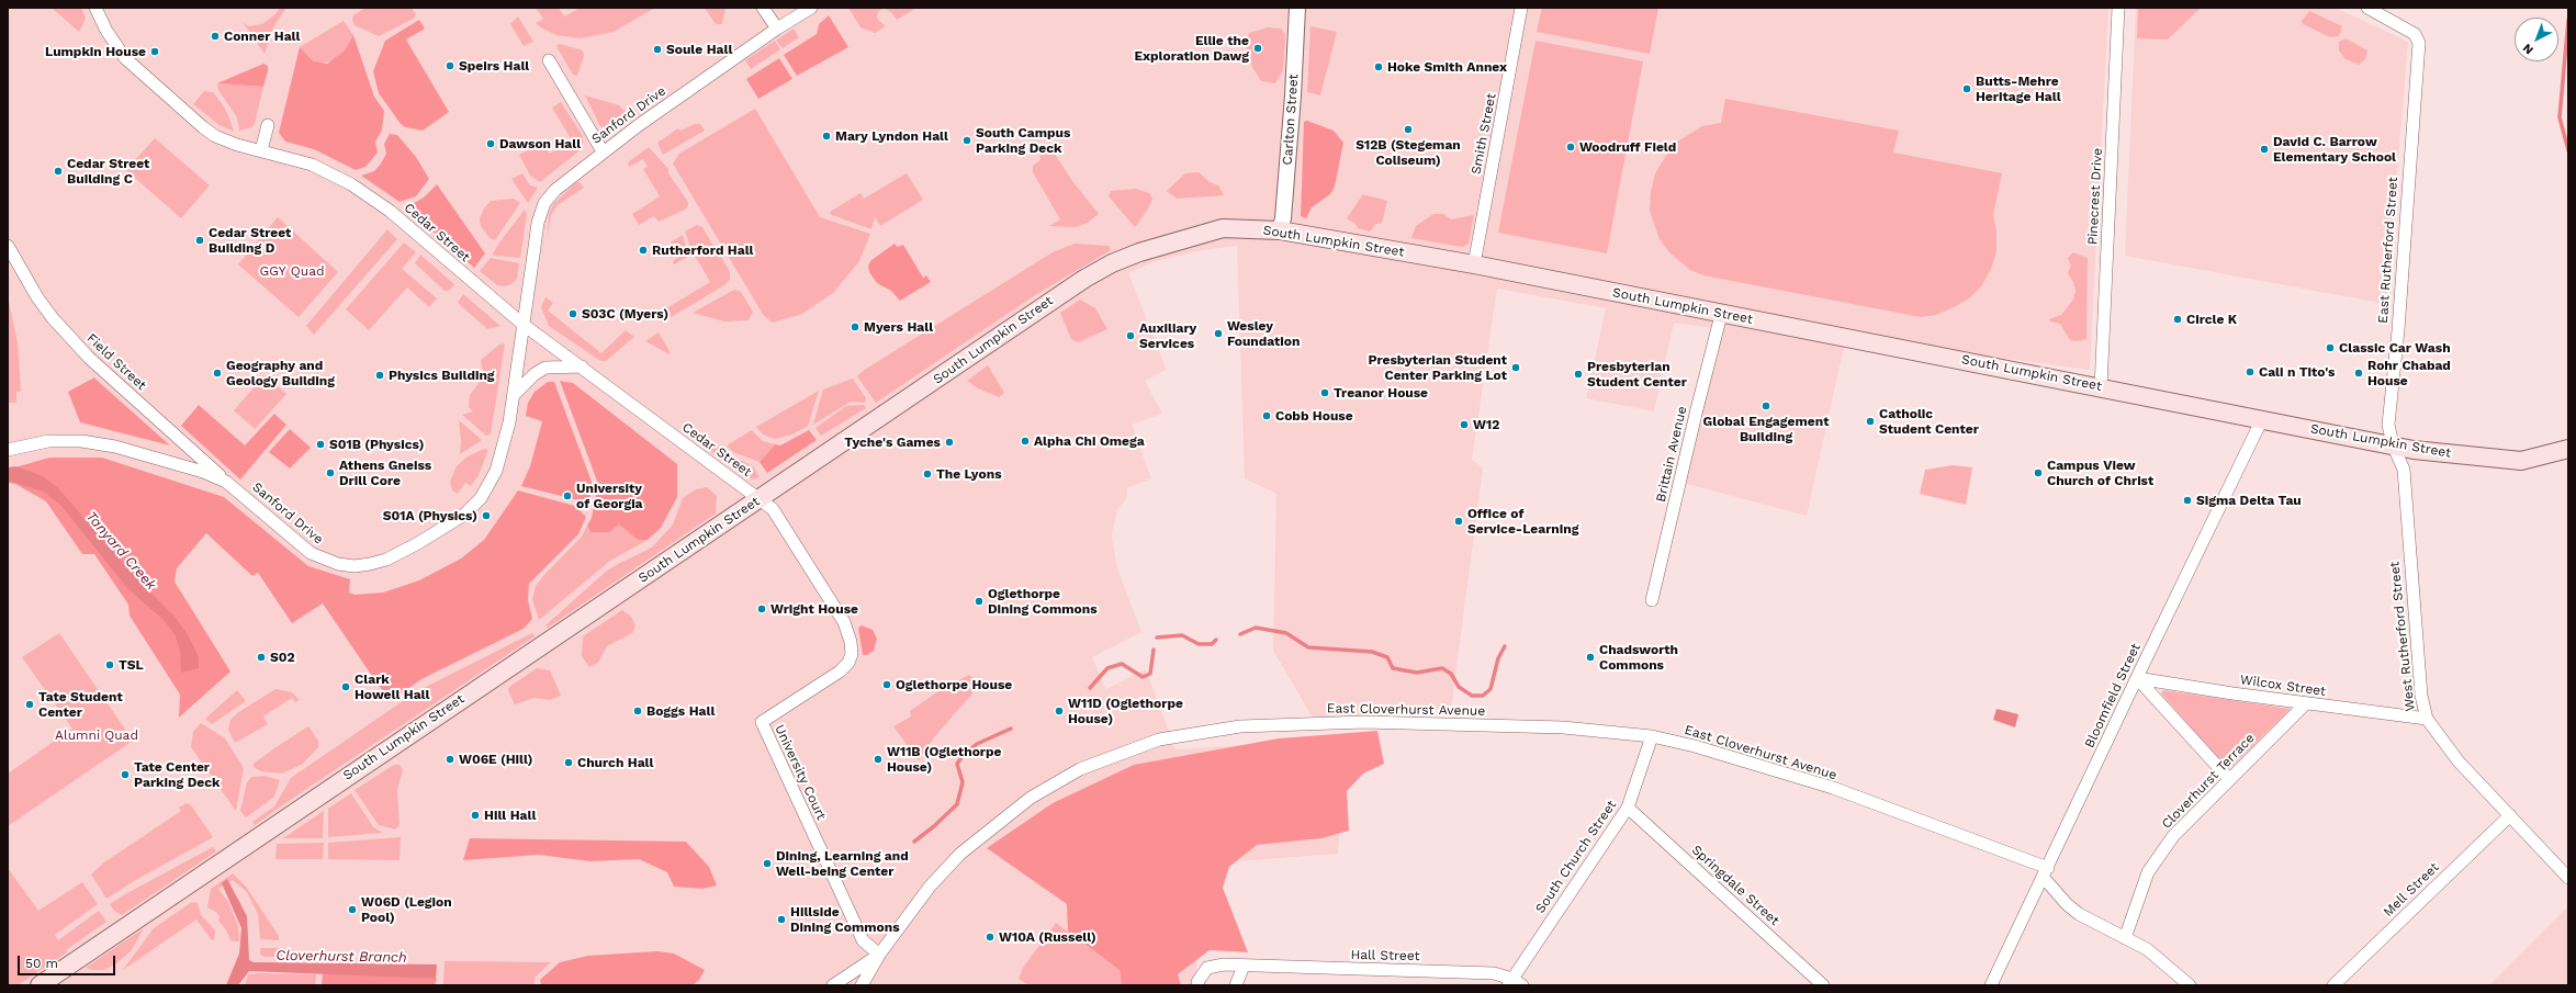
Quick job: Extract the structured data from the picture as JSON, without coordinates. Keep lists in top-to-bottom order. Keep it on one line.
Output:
{"streets":{"main road":["South Lumpkin Street"],"street":["Sanford Drive","Carlton Street","Smith Street","Pinecrest Drive","Cedar Street","East Rutherford Street","Field Street","Brittain Avenue","West Rutherford Street","Wilcox Street","Bloomfield Street","East Cloverhurst Avenue","University Court","Cloverhurst Terrace","South Church Street","Springdale Street","Mell Street","Hall Street"]},"crossings":[["Sanford Drive","Cedar Street"],["Sanford Drive","Field Street"],["Carlton Street","South Lumpkin Street"],["Smith Street","South Lumpkin Street"],["Pinecrest Drive","South Lumpkin Street"],["Cedar Street","South Lumpkin Street"],["Cedar Street","University Court"],["South Lumpkin Street","East Rutherford Street"],["South Lumpkin Street","Brittain Avenue"],["South Lumpkin Street","West Rutherford Street"],["South Lumpkin Street","Bloomfield Street"],["South Lumpkin Street","University Court"],["East Rutherford Street","West Rutherford Street"],["West Rutherford Street","Wilcox Street"],["West Rutherford Street","Mell Street"],["Wilcox Street","Bloomfield Street"],["Wilcox Street","Cloverhurst Terrace"],["Bloomfield Street","East Cloverhurst Avenue"],["East Cloverhurst Avenue","University Court"],["East Cloverhurst Avenue","South Church Street"],["South Church Street","Springdale Street"],["South Church Street","Hall Street"]],"water":["Tanyard Creek","Cloverhurst Branch"],"parks":["GGY Quad","Alumni Quad"],"places":["Conner Hall","Ellie the Exploration Dawg","Soule Hall","Lumpkin House","Speirs Hall","Hoke Smith Annex","Butts-Mehre Heritage Hall","S12B (Stegeman Coliseum)","Mary Lyndon Hall","South Campus Parking Deck","Dawson Hall","Woodruff Field","David C. Barrow Elementary School","Cedar Street Building C","Cedar Street Building D","Rutherford Hall","S03C (Myers)","Circle K","Myers Hall","Wesley Foundation","Auxiliary Services","Classic Car Wash","Presbyterian Student Center Parking Lot","Cali n Tito's","Geography and Geology Building","Rohr Chabad House","Presbyterian Student Center","Physics Building","Treanor House","Global Engagement Building","Cobb House","Catholic Student Center","W12","Alpha Chi Omega","Tyche's Games","S01B (Physics)","Athens Gneiss Drill Core","Campus View Church of Christ","The Lyons","University of Georgia","Sigma Delta Tau","S01A (Physics)","Office of Service-Learning","Oglethorpe Dining Commons","Wright House","S02","Chadsworth Commons","TSL","Oglethorpe House","Clark Howell Hall","Tate Student Center","Boggs Hall","W11D (Oglethorpe House)","W06E (Hill)","W11B (Oglethorpe House)","Church Hall","Tate Center Parking Deck","Hill Hall","Dining, Learning and Well-being Center","W06D (Legion Pool)","Hillside Dining Commons","W10A (Russell)"],"scale_bar":"50 m","north":"bottom left"}
